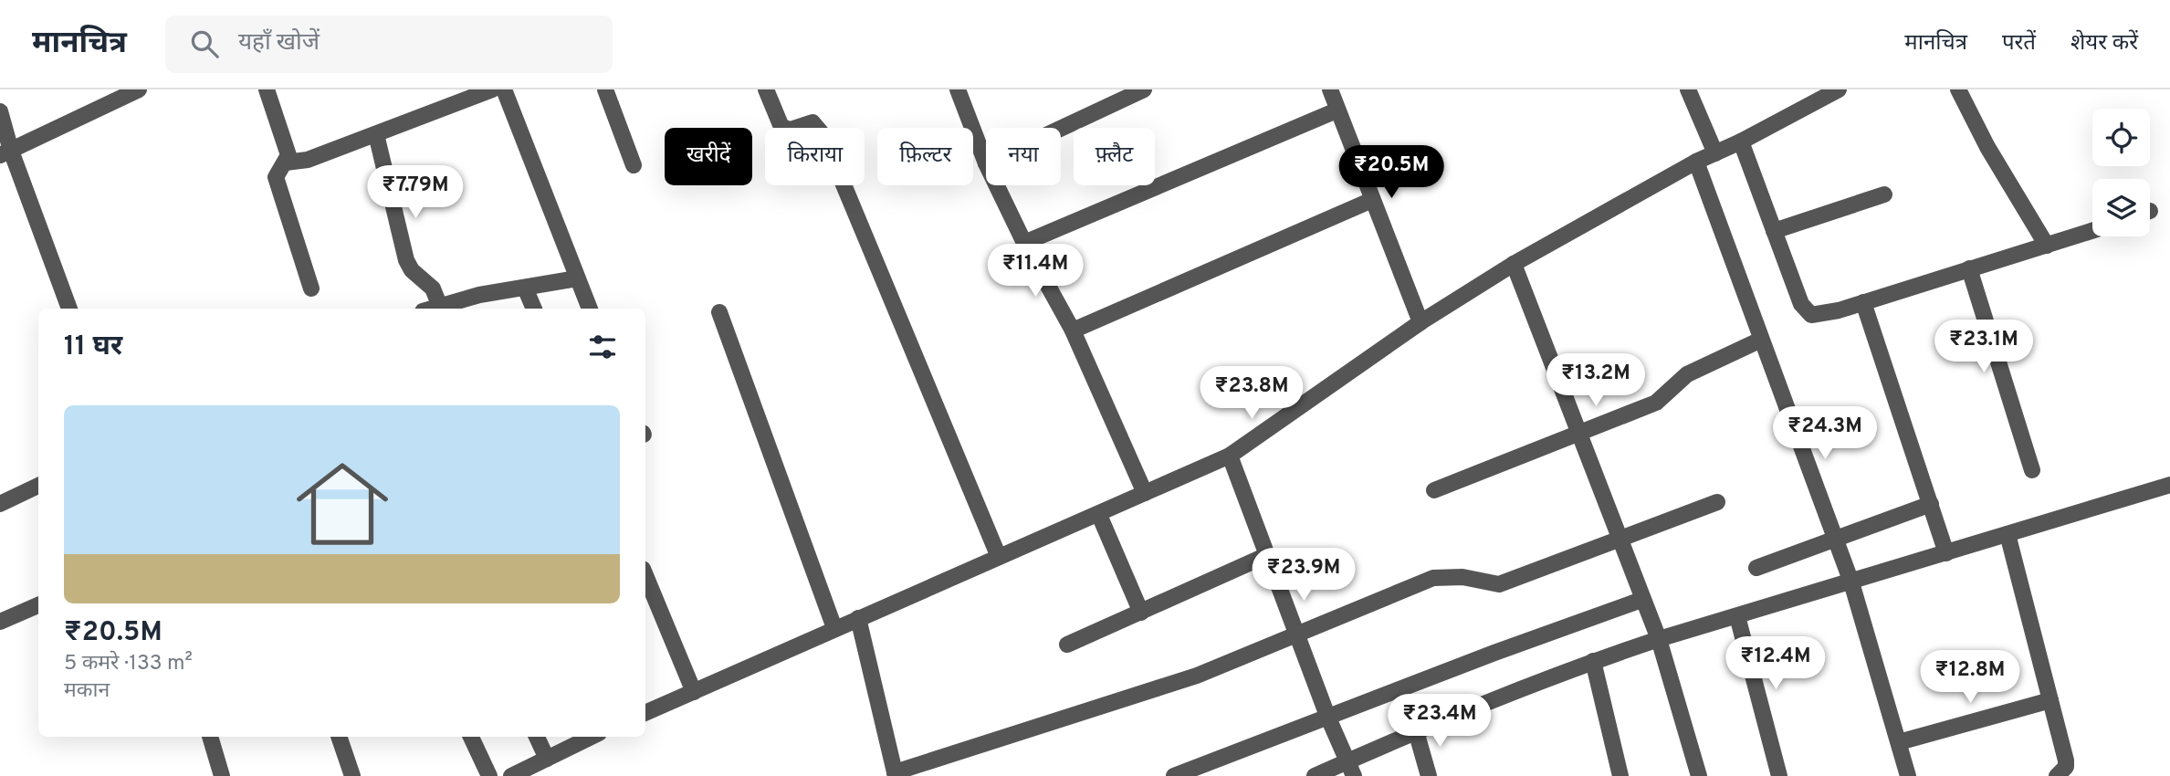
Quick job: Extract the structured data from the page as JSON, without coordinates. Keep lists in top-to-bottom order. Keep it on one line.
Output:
{"page":{"header":"मानचित्र","search":"यहाँ खोजें","nav":["मानचित्र","परतें","शेयर करें"],"chip":["खरीदें","किराया","फ़िल्टर","नया","फ़्लैट"],"price":["₹20.5M","₹7.79M","₹11.4M","₹23.1M","₹13.2M","₹23.8M","₹24.3M","₹23.9M","₹12.4M","₹12.8M","₹23.4M"],"heading":"11 घर","list":[{"name":"₹20.5M","note":"5 कमरे · 133 m² · मकान"}]}}
